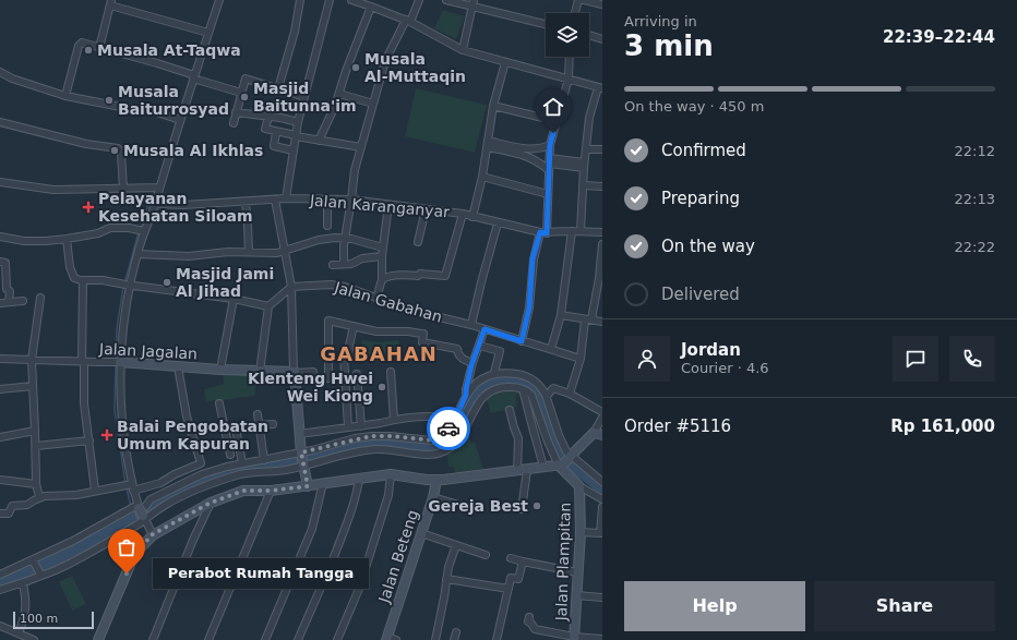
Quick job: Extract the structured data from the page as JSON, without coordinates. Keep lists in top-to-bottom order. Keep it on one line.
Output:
{"streets":{"street":["Jalan Karanganyar","Jalan Gabahan","Jalan Jagalan","Jalan Beteng","Jalan Plampitan"]},"districts":["GABAHAN"],"places":{"other":["Musala At-Taqwa","Musala Al-Muttaqin","Masjid Baitunna'im","Musala Baiturrosyad","Musala Al Ikhlas","Masjid Jami Al Jihad","Klenteng Hwei Wei Kiong","Gereja Best","Perabot Rumah Tangga"],"health":["Pelayanan Kesehatan Siloam","Balai Pengobatan Umum Kapuran"]},"scale_bar":"100 m","page":{"heading":["3 min","Arriving in","22:39–22:44"],"panel":["Jordan","Courier · 4.6","Order #5116","Rp 161,000"],"bar":"On the way · 450 m","list":[["Confirmed","22:12"],["Preparing","22:13"],["On the way","22:22"],"Delivered"],"bubble":"Perabot Rumah Tangga","buttons":["Help","Share"],"scale":"100 m"}}
